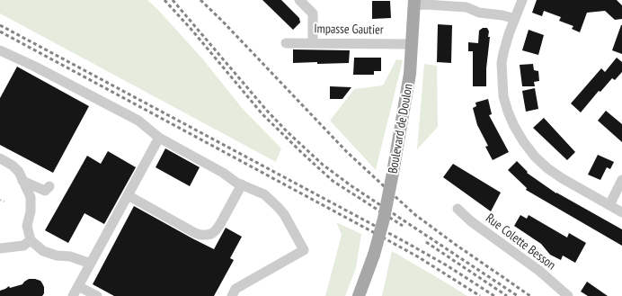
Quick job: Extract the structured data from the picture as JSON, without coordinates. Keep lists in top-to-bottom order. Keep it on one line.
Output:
{"streets":{"main road":["Boulevard de Doulon"],"street":["Impasse Gautier","Rue Colette Besson"]},"crossings":[["Impasse Gautier","Boulevard de Doulon"]]}
